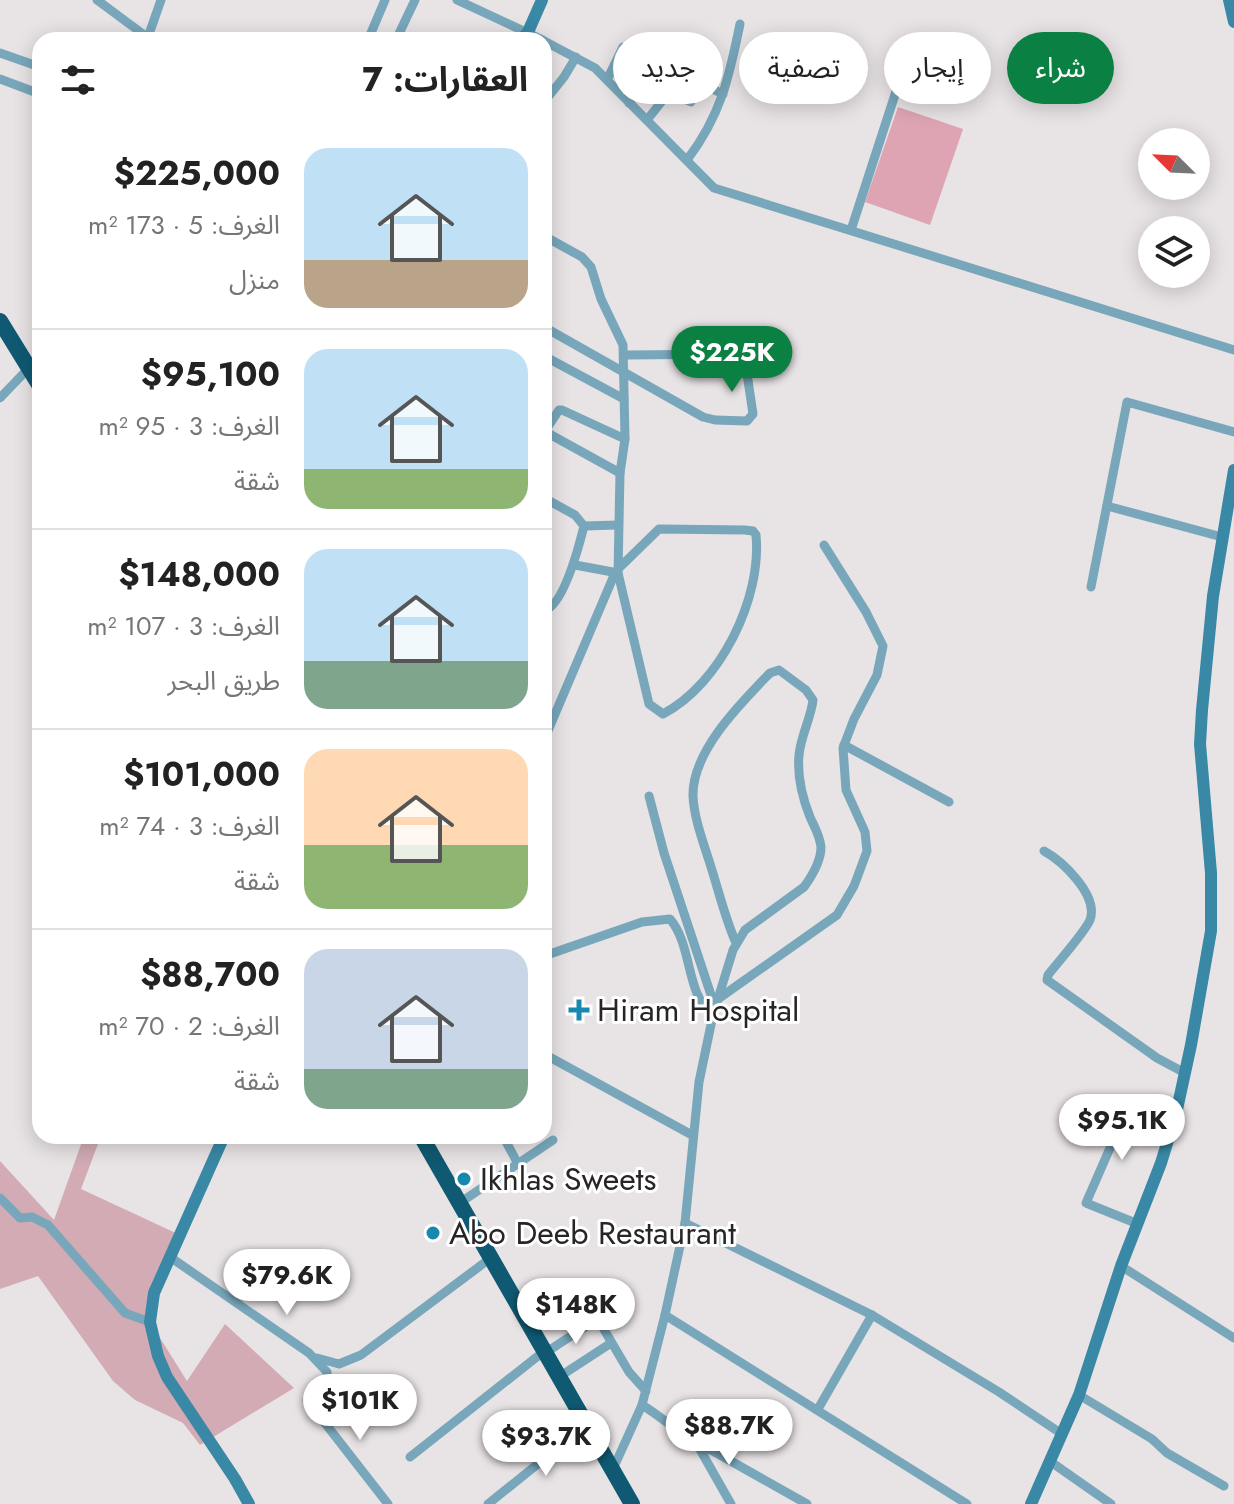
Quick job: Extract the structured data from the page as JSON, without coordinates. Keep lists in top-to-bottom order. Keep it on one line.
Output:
{"places":{"health":["Hiram Hospital"],"other":["Ikhlas Sweets","Abo Deeb Restaurant"]},"north":"top left","page":{"chip":["شراء","إيجار","تصفية","جديد"],"heading":"العقارات: 7","list":[{"name":"$225,000","note":"الغرف: 5 · 173 m² · منزل"},{"name":"$95,100","note":"الغرف: 3 · 95 m² · شقة"},{"name":"$148,000","note":"الغرف: 3 · 107 m² · طريق البحر"},{"name":"$101,000","note":"الغرف: 3 · 74 m² · شقة"},{"name":"$88,700","note":"الغرف: 2 · 70 m² · شقة"}],"price":["$225K","$95.1K","$79.6K","$148K","$101K","$88.7K","$93.7K"]}}
